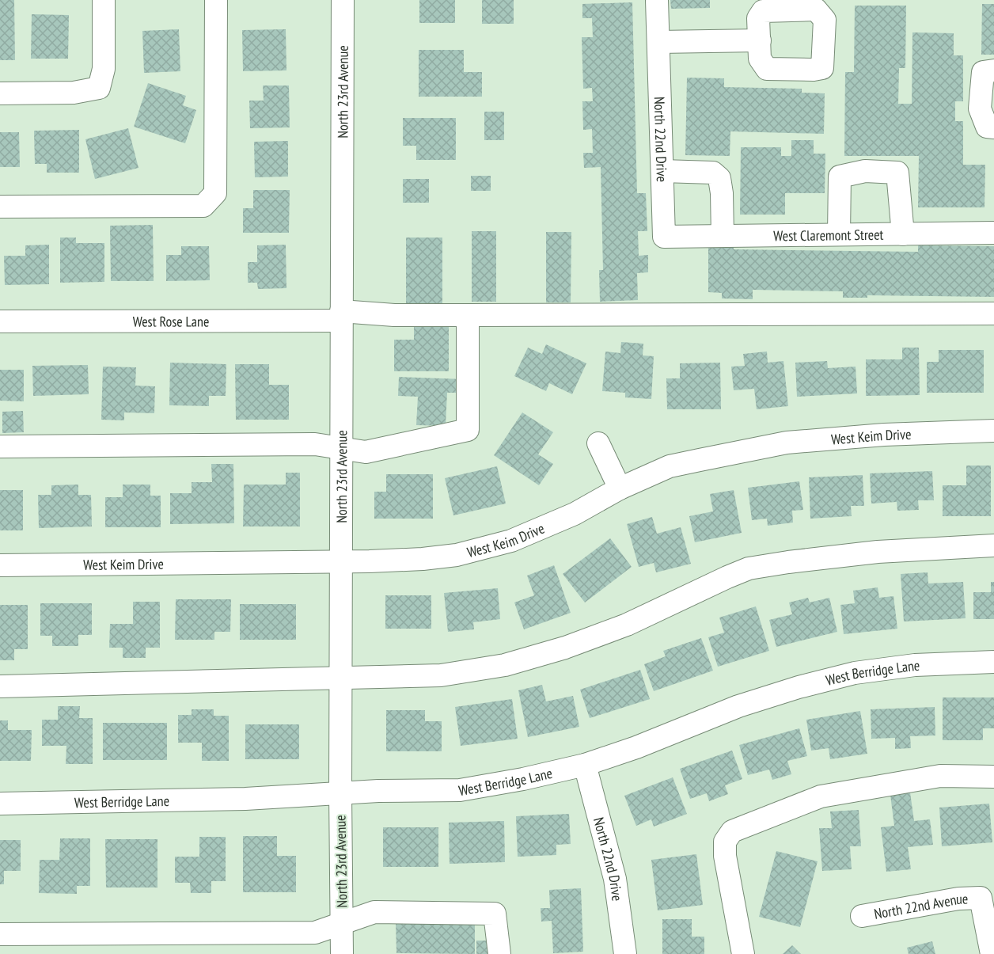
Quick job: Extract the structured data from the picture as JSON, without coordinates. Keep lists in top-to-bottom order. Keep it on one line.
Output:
{"streets":{"street":["North 23rd Avenue","North 22nd Drive","West Claremont Street","West Rose Lane","West Keim Drive","West Berridge Lane","North 22nd Avenue"]},"crossings":[["North 23rd Avenue","West Rose Lane"],["North 23rd Avenue","West Keim Drive"],["North 23rd Avenue","West Berridge Lane"],["North 22nd Drive","West Claremont Street"],["North 22nd Drive","West Berridge Lane"]]}
